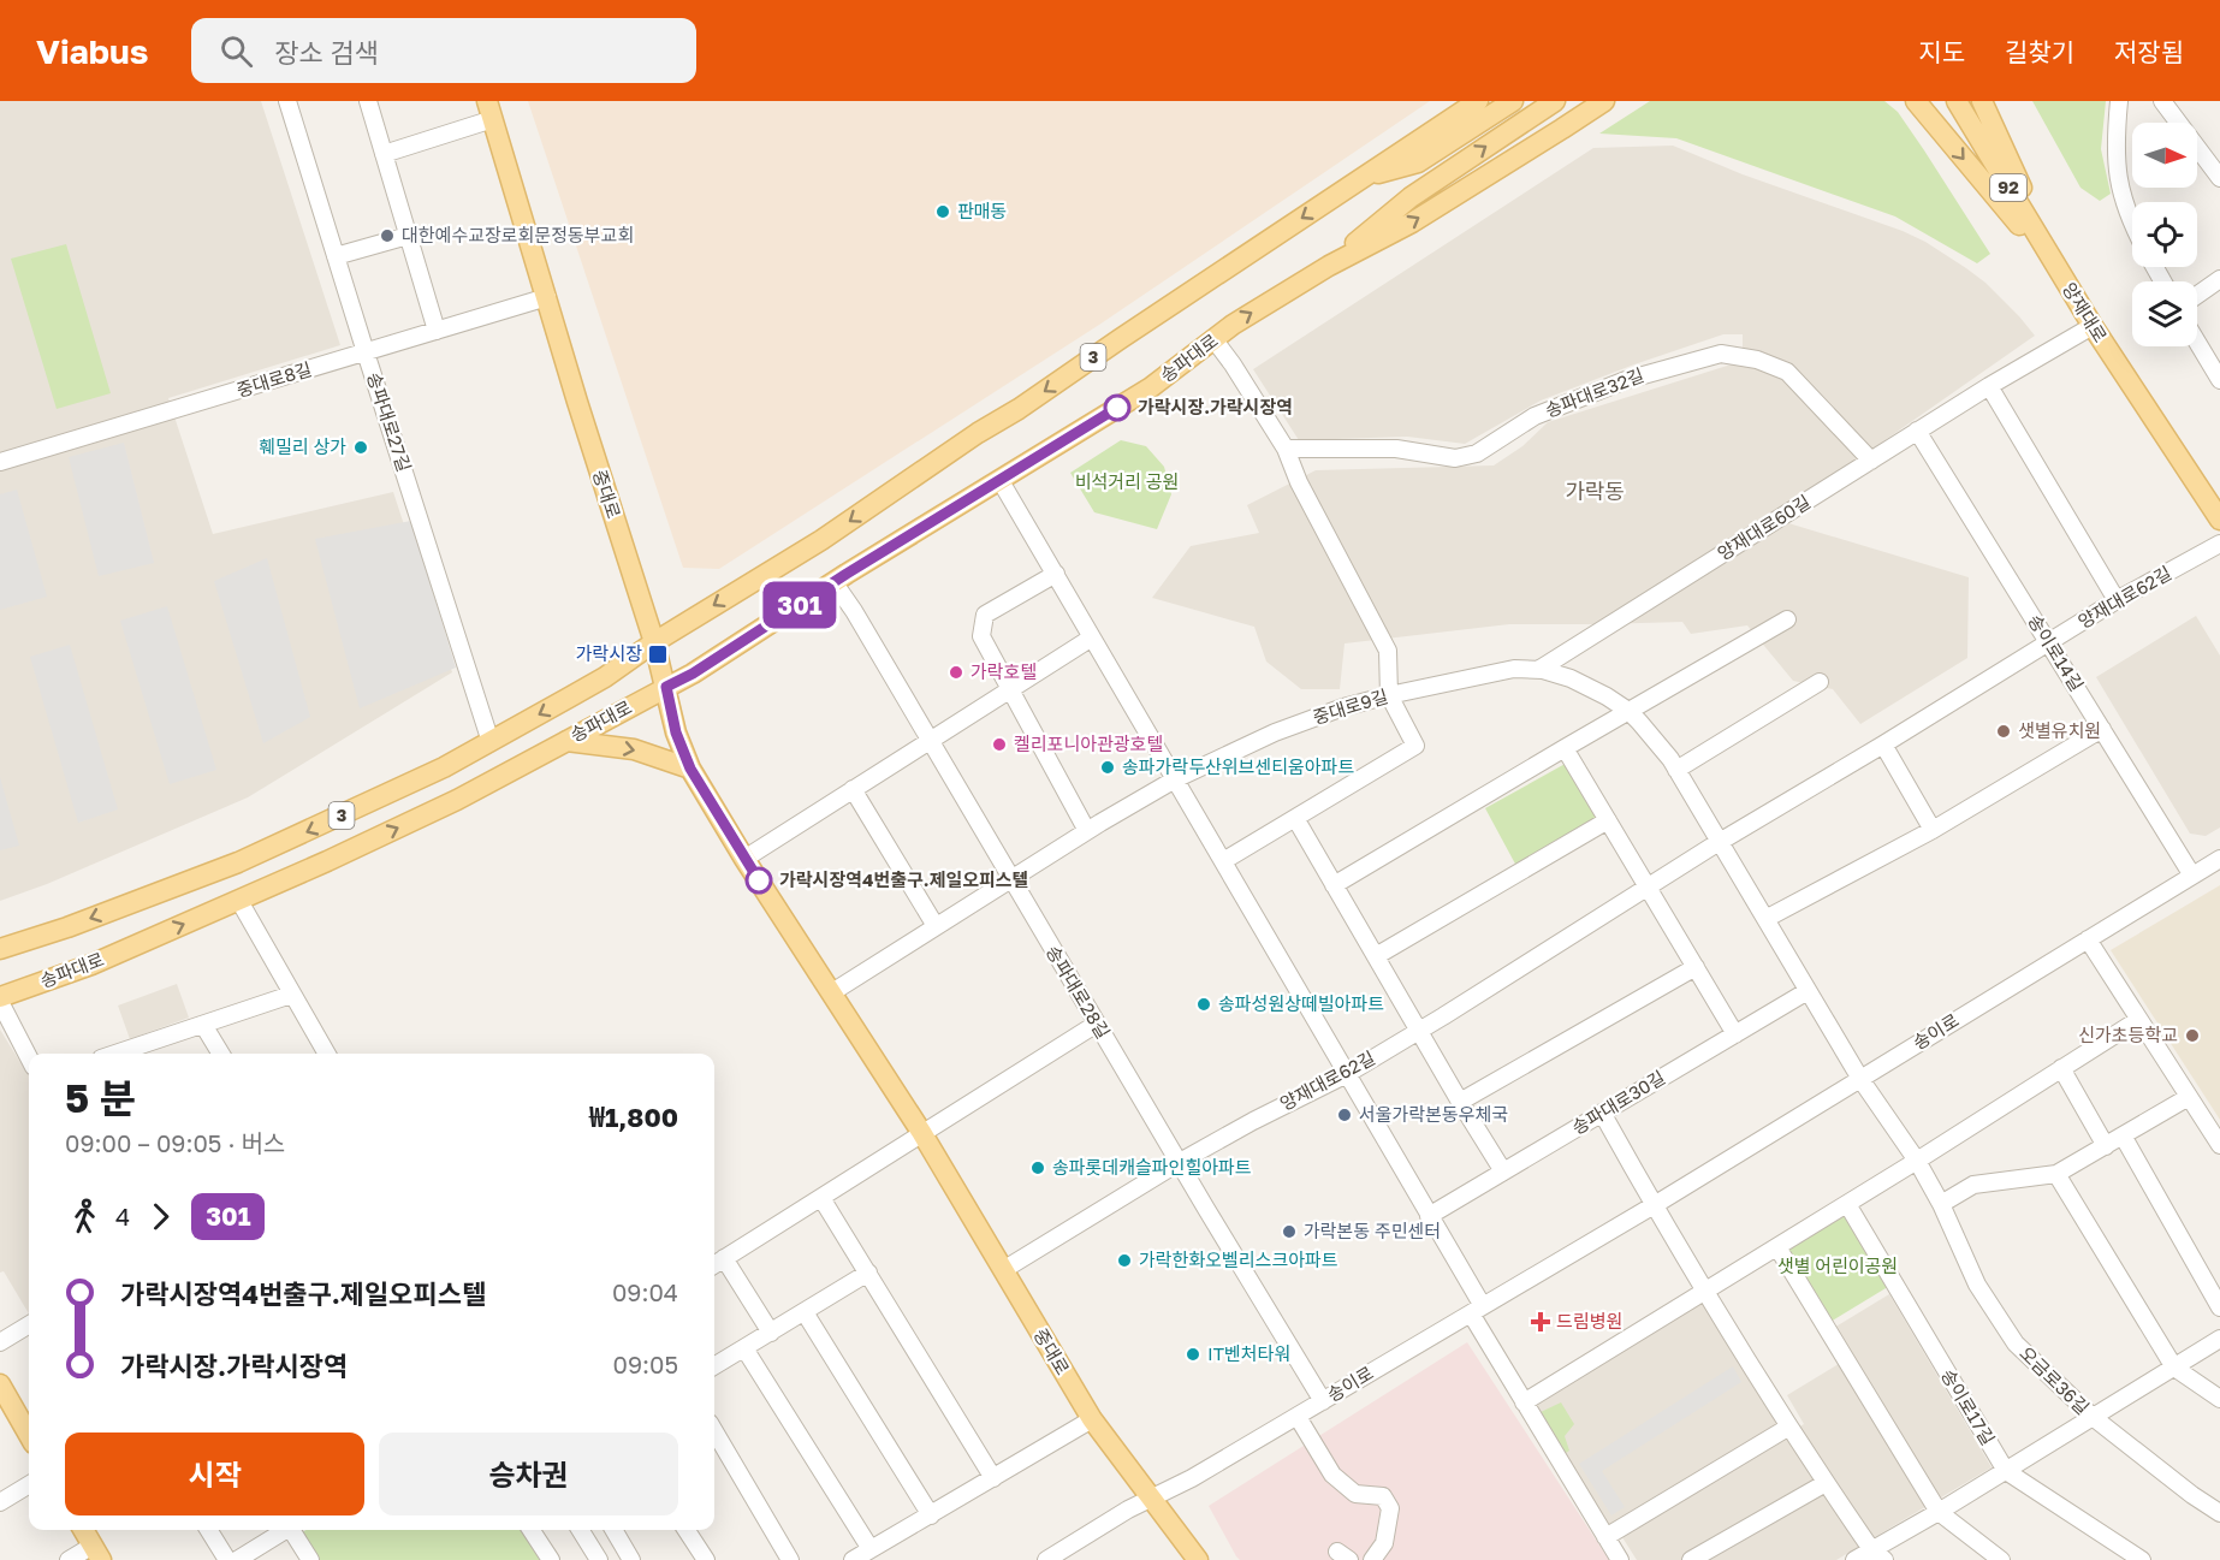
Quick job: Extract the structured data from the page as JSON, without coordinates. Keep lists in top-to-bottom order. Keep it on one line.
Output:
{"streets":{"main road":["92","양재대로","3","송파대로","중대로"],"street":["중대로8길","송파대로32길","송파대로27길","양재대로60길","양재대로62길","송이로14길","중대로9길","송파대로28길","송이로","송파대로30길","오금로36길","송이로17길"]},"crossings":[["양재대로","양재대로60길"],["3","송파대로"],["송파대로","송파대로27길"],["송파대로","중대로"],["송파대로","송파대로28길"],["중대로8길","송파대로27길"],["중대로8길","중대로"],["송파대로32길","양재대로60길"],["중대로","양재대로62길"],["중대로","중대로9길"],["중대로","송이로"],["양재대로60길","송이로14길"],["양재대로60길","중대로9길"],["양재대로62길","송이로14길"],["양재대로62길","중대로9길"],["양재대로62길","송파대로28길"],["송이로14길","송이로"],["중대로9길","송파대로28길"],["중대로9길","송이로"],["중대로9길","송파대로30길"],["중대로9길","오금로36길"],["송파대로28길","송이로"],["송이로","오금로36길"]],"districts":["가락동"],"parks":["비석거리 공원","샛별 어린이공원"],"places":{"other":["판매동","대한예수교장로회문정동부교회","가락시장.가락시장역","훼밀리 상가","가락호텔","샛별유치원","켈리포니아관광호텔","송파가락두산위브센티움아파트","가락시장역4번출구.제일오피스텔","송파성원상떼빌아파트","신가초등학교","서울가락본동우체국","송파롯데캐슬파인힐아파트","가락본동 주민센터","가락한화오벨리스크아파트","IT벤처타워"],"transit":["가락시장"],"health":["드림병원"]},"lines":["bus line 301"],"north":"right","page":{"header":"Viabus","search":"장소 검색","nav":["지도","길찾기","저장됨"],"on_map":"301","heading":["5 분","09:00 – 09:05 · 버스","₩1,800"],"legs":["4","301"],"list":[{"name":"가락시장역4번출구.제일오피스텔","value":"09:04"},{"name":"가락시장.가락시장역","value":"09:05"}],"buttons":["시작","승차권"]}}
